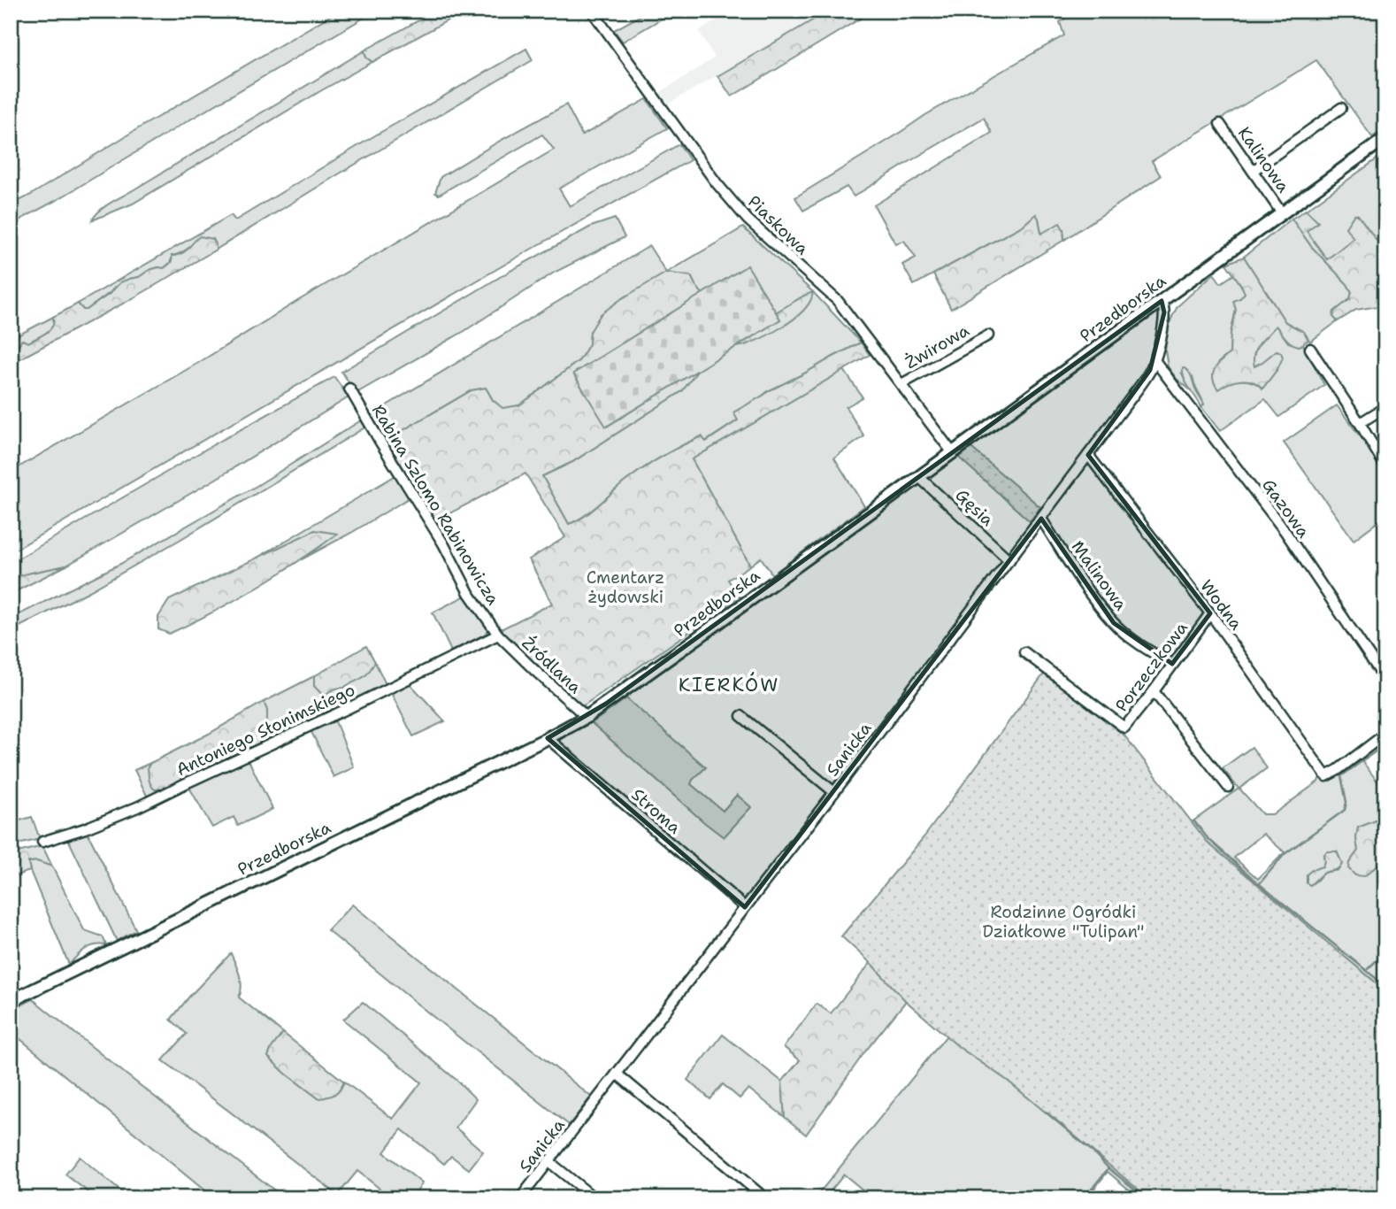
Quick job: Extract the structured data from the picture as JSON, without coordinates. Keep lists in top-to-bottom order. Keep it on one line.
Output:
{"streets":{"main road":["Przedborska"],"street":["Kalinowa","Piaskowa","Żwirowa","Rabina Szlomo Rabinowicza","Gęsia","Gazowa","Malinowa","Wodna","Źródlana","Porzeczkowa","Antoniego Słonimskiego","Sanicka","Stroma"]},"crossings":[["Kalinowa","Przedborska"],["Piaskowa","Przedborska"],["Piaskowa","Żwirowa"],["Przedborska","Gęsia"],["Przedborska","Źródlana"],["Przedborska","Sanicka"],["Przedborska","Stroma"],["Rabina Szlomo Rabinowicza","Źródlana"],["Rabina Szlomo Rabinowicza","Antoniego Słonimskiego"],["Gęsia","Sanicka"],["Gazowa","Sanicka"],["Malinowa","Porzeczkowa"],["Malinowa","Sanicka"],["Wodna","Porzeczkowa"],["Wodna","Sanicka"],["Źródlana","Antoniego Słonimskiego"],["Sanicka","Stroma"]],"districts":["KIERKÓW"],"parks":["Cmentarz żydowski","Rodzinne Ogródki Działkowe \"Tulipan\""]}
